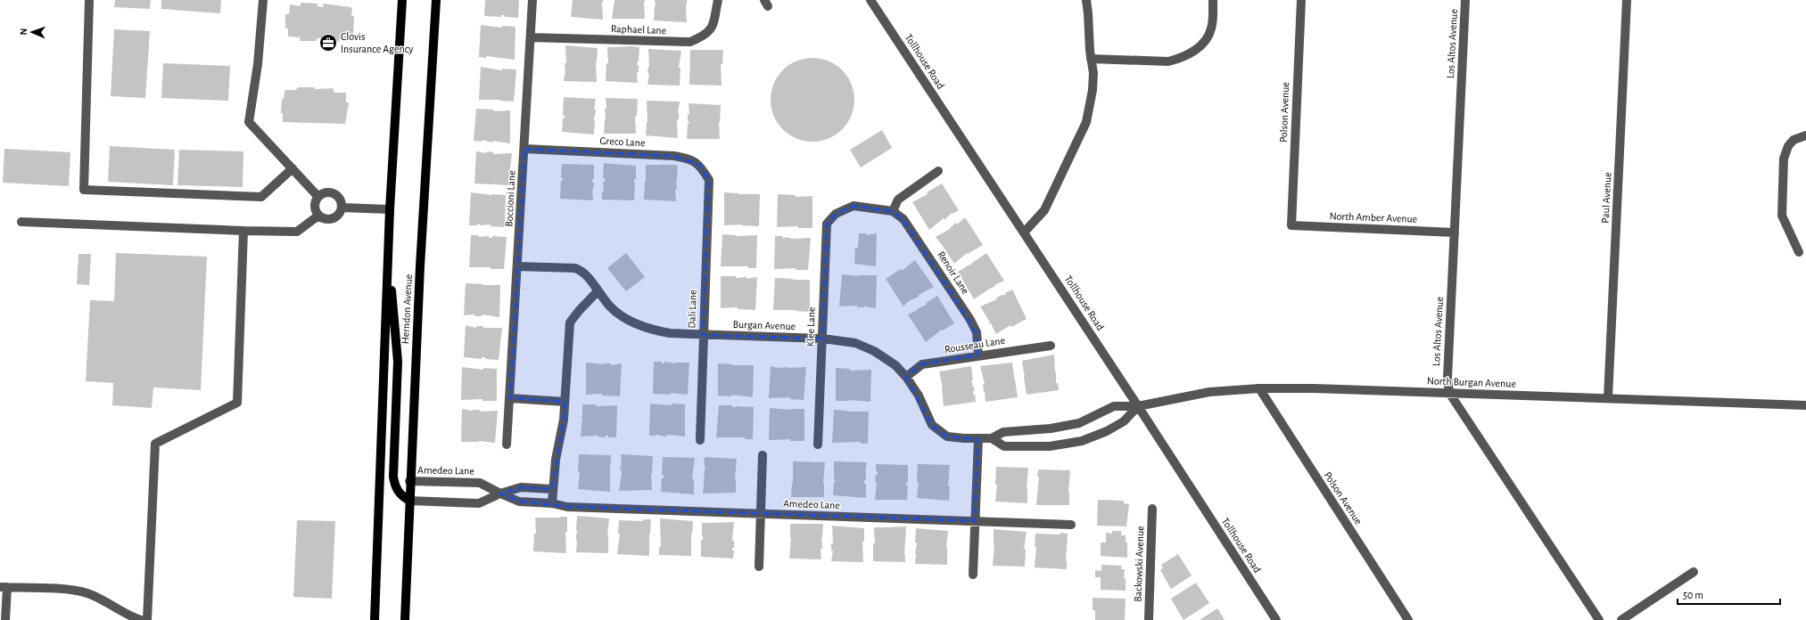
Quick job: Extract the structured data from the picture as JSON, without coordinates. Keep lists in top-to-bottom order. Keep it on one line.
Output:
{"streets":{"main road":["Herndon Avenue"],"street":["Raphael Lane","Los Altos Avenue","Tollhouse Road","Polson Avenue","Greco Lane","Paul Avenue","Boccioni Lane","North Amber Avenue","Renoir Lane","Dali Lane","Burgan Avenue","Klee Lane","Rousseau Lane","North Burgan Avenue","Amedeo Lane","Backowski Avenue"]},"crossings":[["Raphael Lane","Boccioni Lane"],["Los Altos Avenue","North Amber Avenue"],["Los Altos Avenue","North Burgan Avenue"],["Tollhouse Road","Burgan Avenue"],["Tollhouse Road","North Burgan Avenue"],["Polson Avenue","North Amber Avenue"],["Polson Avenue","North Burgan Avenue"],["Greco Lane","Boccioni Lane"],["Greco Lane","Dali Lane"],["Paul Avenue","North Burgan Avenue"],["Boccioni Lane","Burgan Avenue"],["Renoir Lane","Klee Lane"],["Renoir Lane","Rousseau Lane"],["Herndon Avenue","Amedeo Lane"],["Dali Lane","Burgan Avenue"],["Burgan Avenue","Klee Lane"],["Burgan Avenue","Rousseau Lane"],["Burgan Avenue","North Burgan Avenue"]],"places":{"office":["Clovis Insurance Agency"]},"scale_bar":"50 m","north":"left"}
